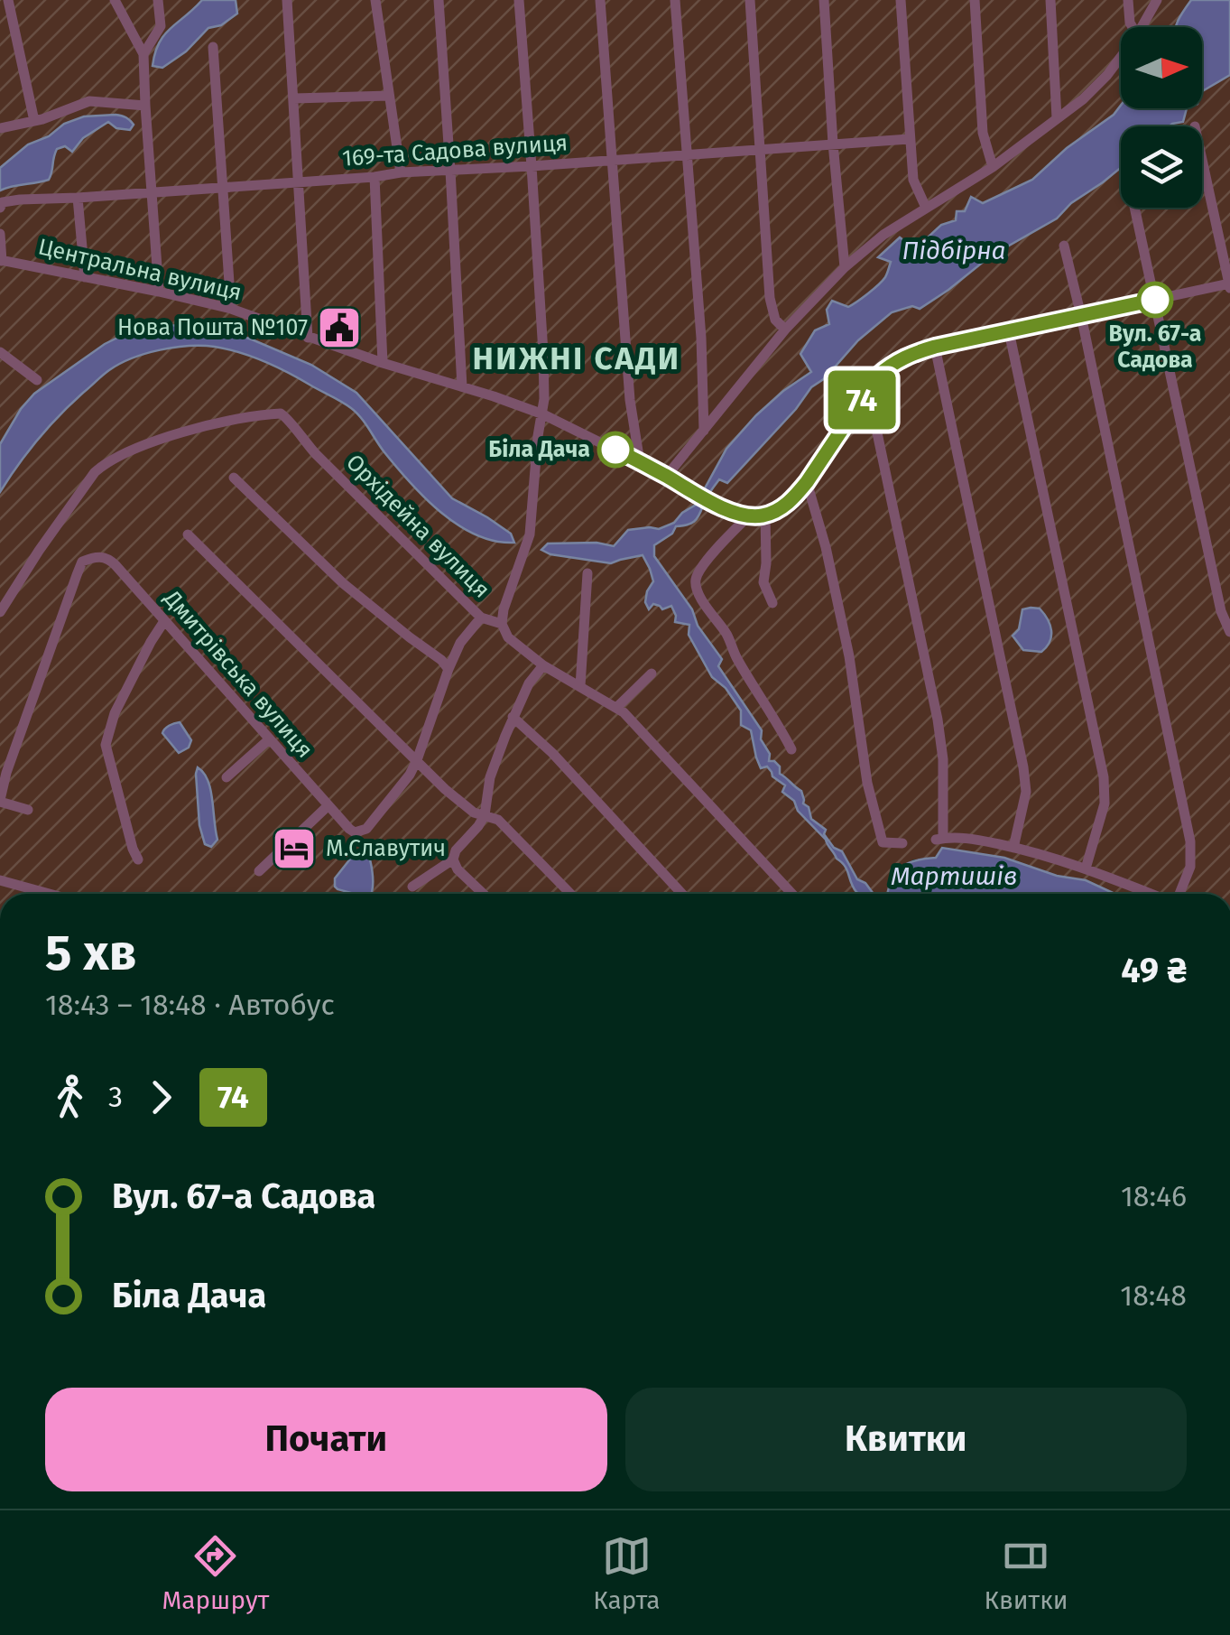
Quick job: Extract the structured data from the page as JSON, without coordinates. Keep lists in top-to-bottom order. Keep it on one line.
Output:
{"streets":{"street":["169-та Садова вулиця","Центральна вулиця","Орхідейна вулиця","Дмитрівська вулиця"]},"crossings":[["Орхідейна вулиця","Дмитрівська вулиця"]],"districts":["НИЖНІ САДИ"],"water":["Підбірна","Мартишів"],"places":{"other":["Вул. 67-а Садова","Біла Дача"],"public building":["Нова Пошта №107"],"hotel":["М.Славутич"]},"lines":["bus line 74"],"north":"right","page":{"on_map":"74","heading":["5 хв","18:43 – 18:48 · Автобус","49 ₴"],"legs":["3","74"],"list":[{"name":"Вул. 67-а Садова","value":"18:46"},{"name":"Біла Дача","value":"18:48"}],"buttons":["Почати","Квитки"],"tabs":["Маршрут","Карта","Квитки"]}}
